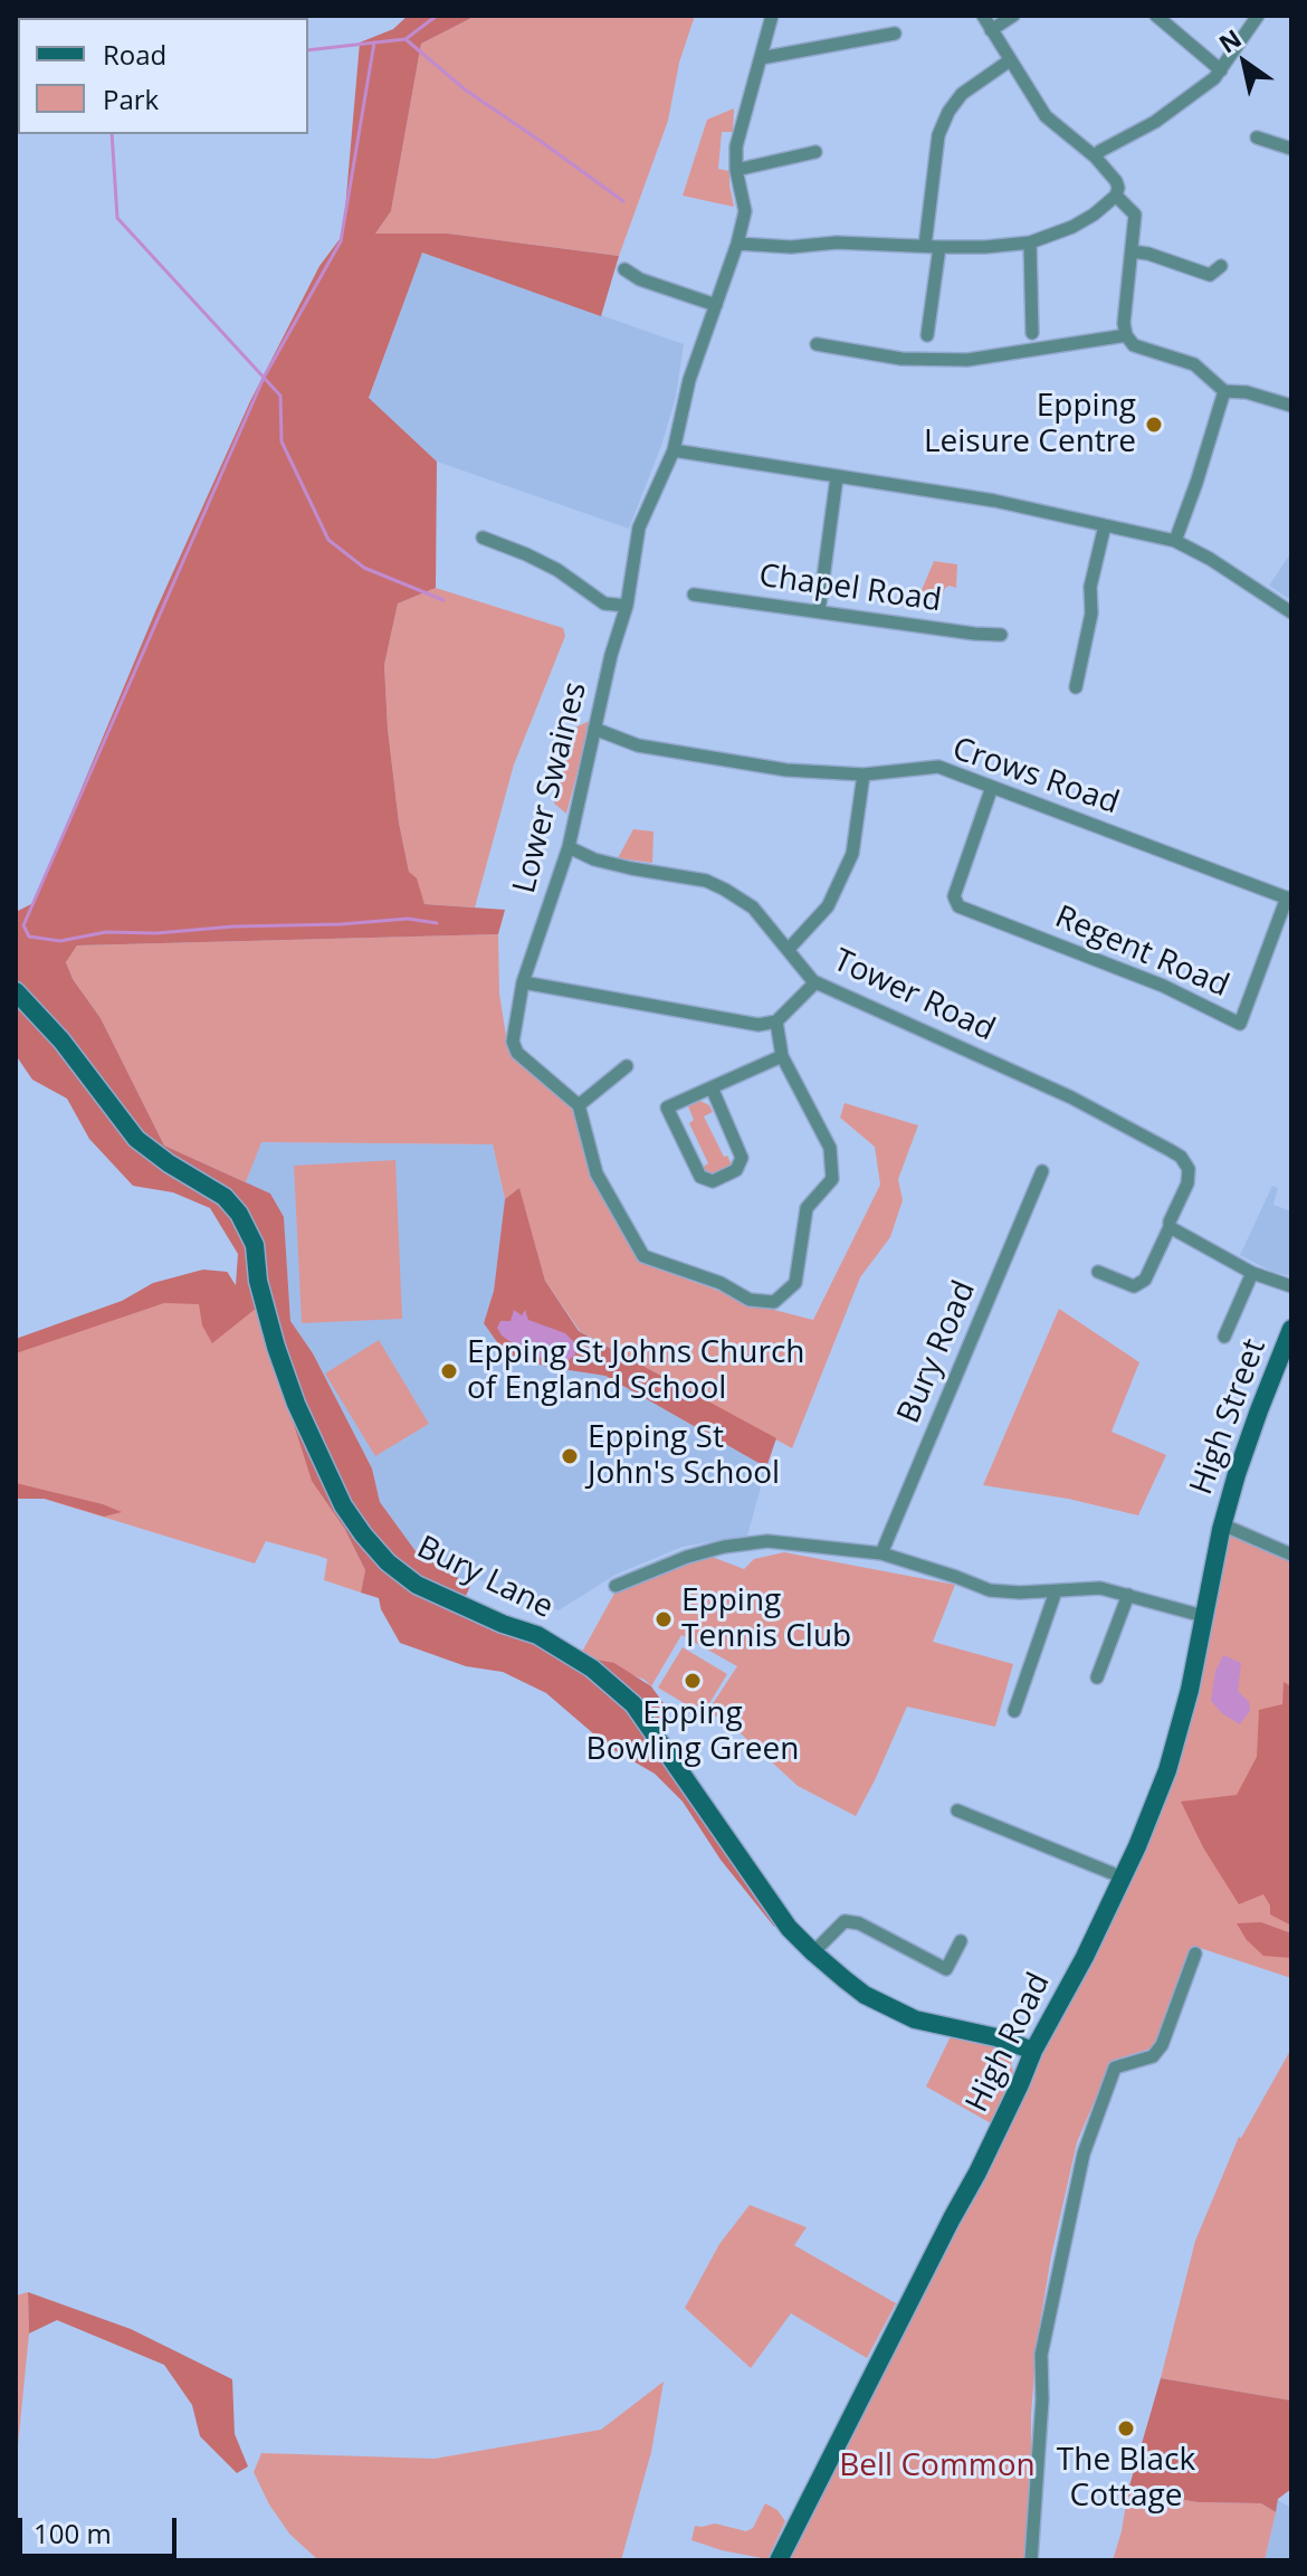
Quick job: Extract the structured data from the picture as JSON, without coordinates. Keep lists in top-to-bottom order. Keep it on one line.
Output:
{"streets":{"main road":["High Street","Bury Lane","High Road"],"street":["Chapel Road","Crows Road","Lower Swaines","Regent Road","Tower Road","Bury Road"]},"crossings":[["Crows Road","Lower Swaines"],["Crows Road","Regent Road"],["Lower Swaines","Tower Road"],["High Street","High Road"],["Bury Lane","High Road"]],"parks":["Bell Common"],"places":["Epping Leisure Centre","Epping St Johns Church of England School","Epping St John's School","Epping Tennis Club","Epping Bowling Green","The Black Cottage"],"legend":["Road","Park"],"scale_bar":"100 m","north":"top left"}
